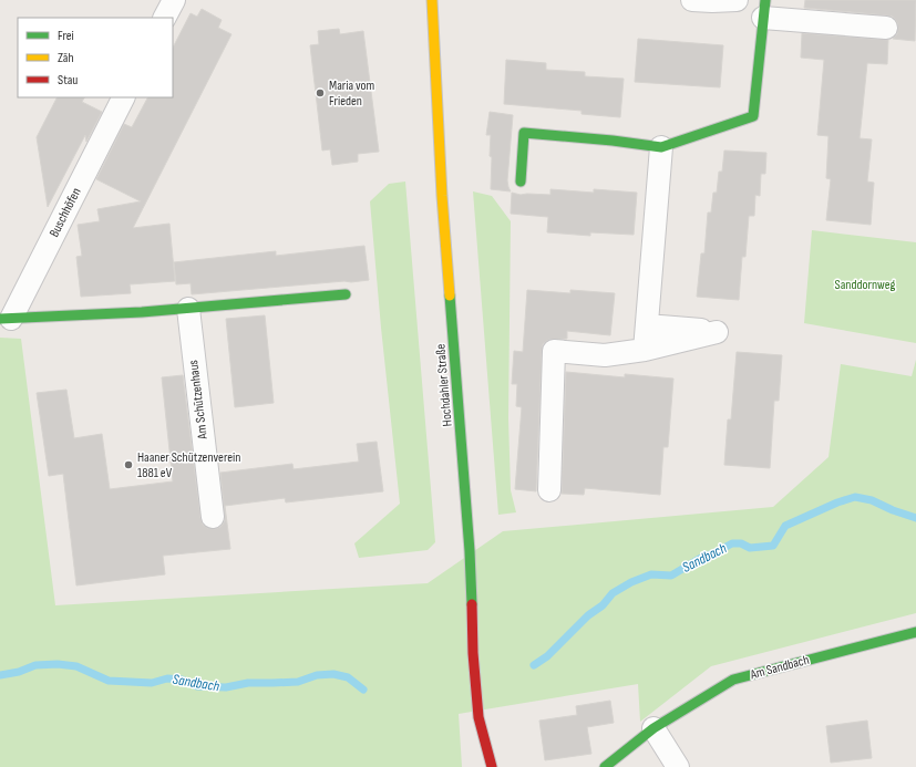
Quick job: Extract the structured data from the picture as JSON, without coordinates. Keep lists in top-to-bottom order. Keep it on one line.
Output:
{"streets":{"street":["Buschhöfen","Hochdahler Straße","Am Schützenhaus","Am Sandbach"]},"water":["Sandbach"],"parks":["Sanddornweg"],"places":["Maria vom Frieden","Haaner Schützenverein 1881 eV"],"legend":["Frei","Zäh","Stau"]}
